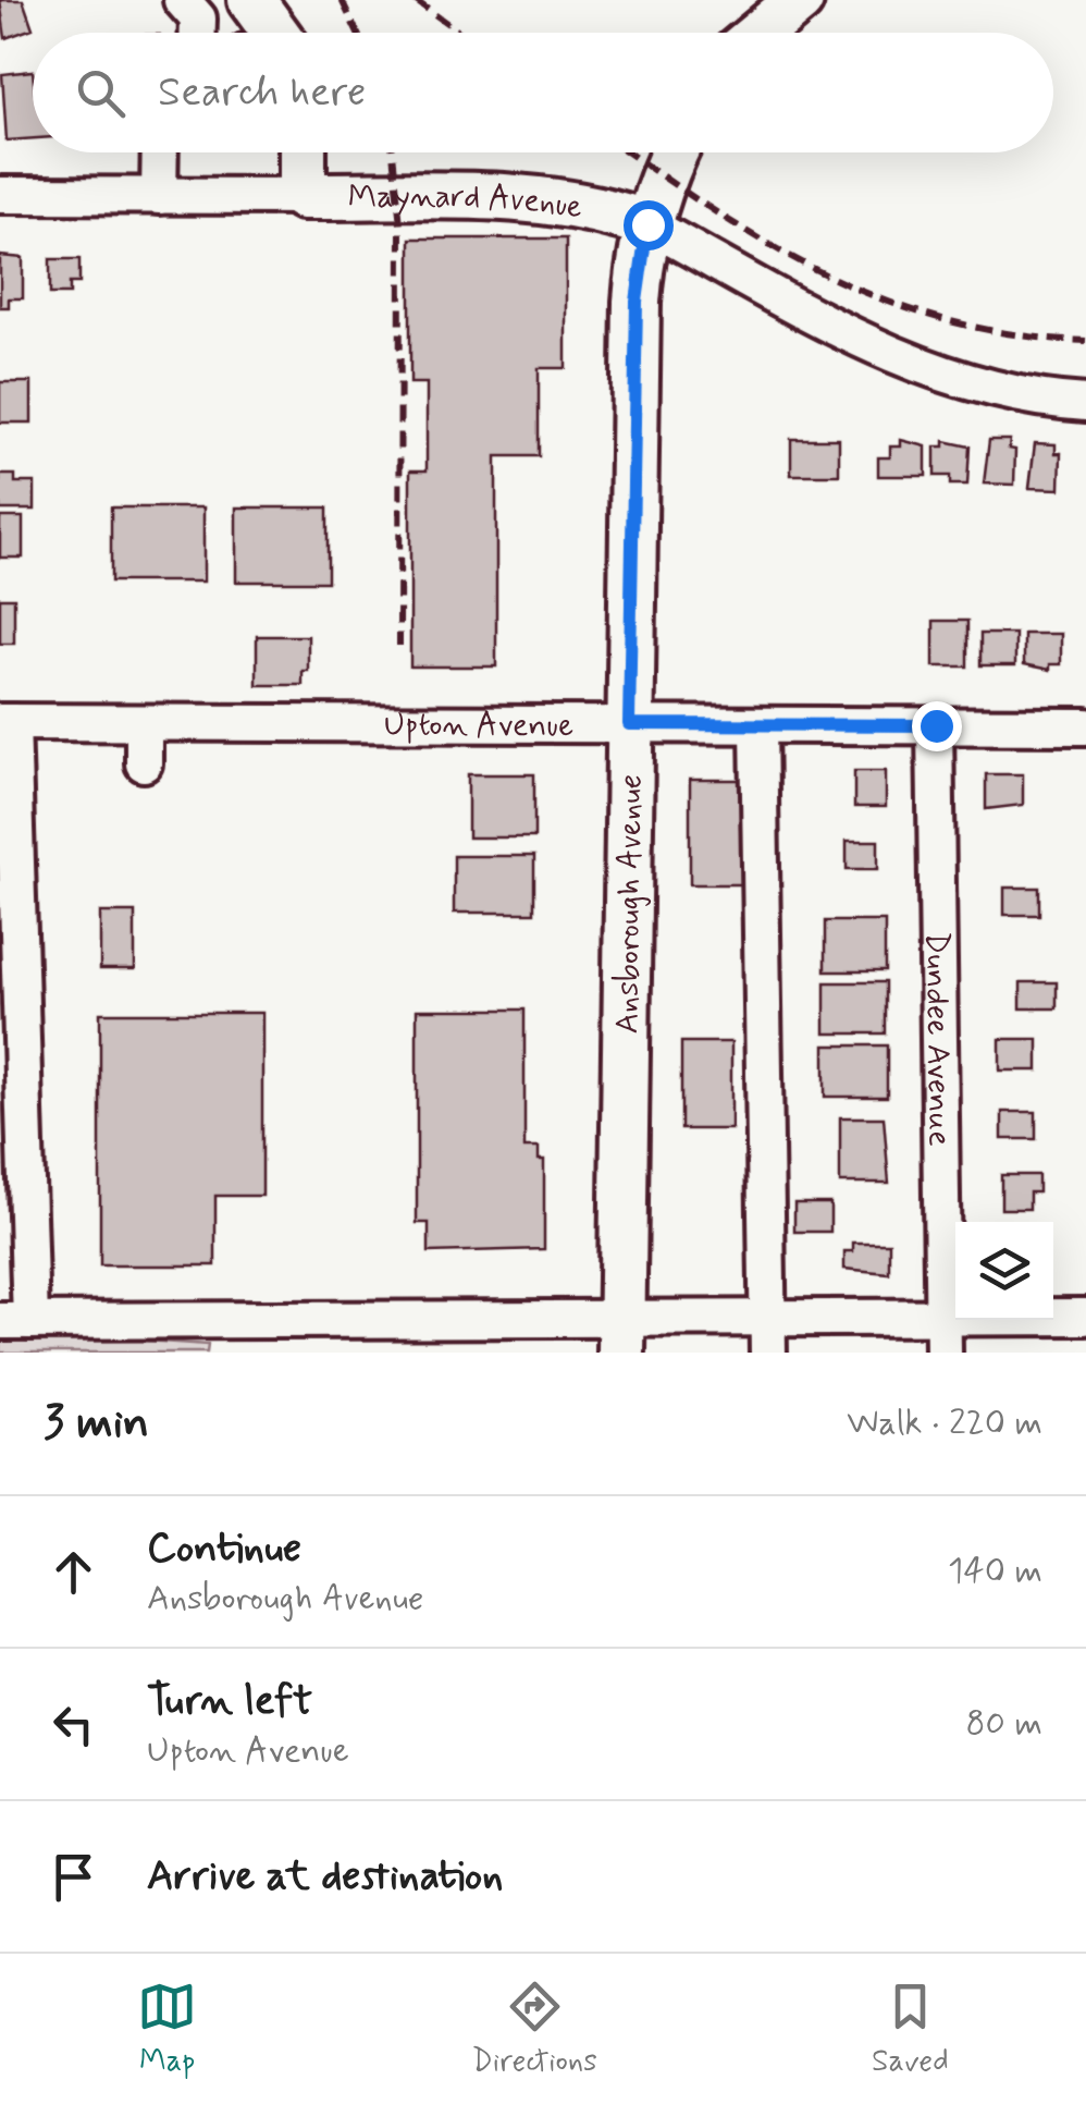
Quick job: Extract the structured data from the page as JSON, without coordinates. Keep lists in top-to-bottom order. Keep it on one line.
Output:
{"streets":{"main road":["Maynard Avenue","Ansborough Avenue"],"street":["Upton Avenue","Dundee Avenue"]},"crossings":[["Maynard Avenue","Ansborough Avenue"],["Upton Avenue","Ansborough Avenue"],["Upton Avenue","Dundee Avenue"]],"page":{"search":"Search here","heading":["3 min","Walk · 220 m"],"list":[["Continue","Ansborough Avenue","140 m"],["Turn left","Upton Avenue","80 m"],"Arrive at destination"],"nav":["Map","Directions","Saved"]}}
